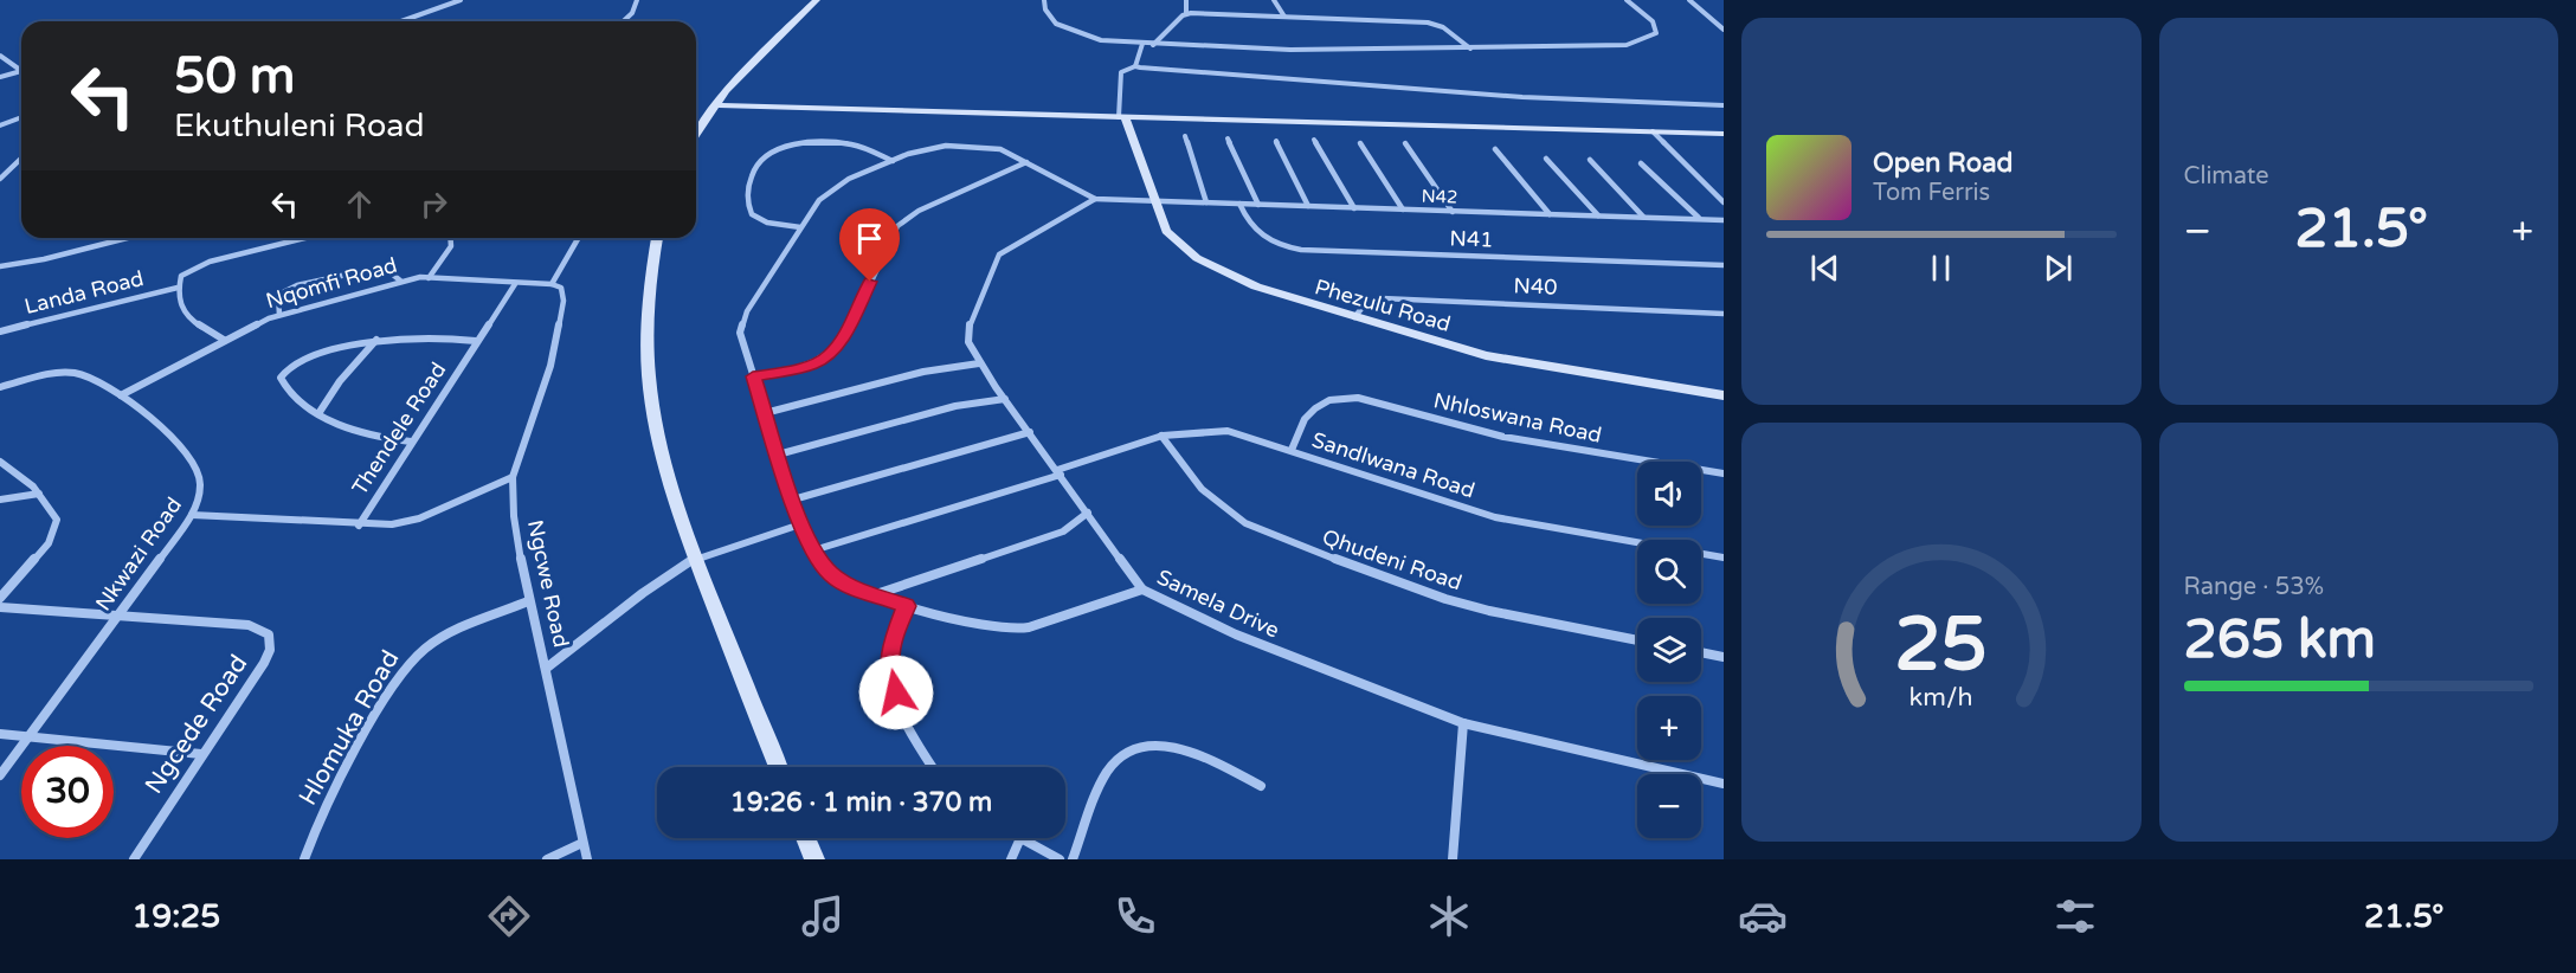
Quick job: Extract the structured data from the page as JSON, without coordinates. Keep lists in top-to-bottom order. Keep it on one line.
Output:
{"streets":{"street":["N42","N41","Nqomfi Road","N40","Landa Road","Phezulu Road","Nhloswana Road","Thendele Road","Sandlwana Road","Nkwazi Road","Qhudeni Road","Ngcwe Road","Samela Drive","Ngcede Road","Hlomuka Road"]},"crossings":[["N42","N41"],["N42","Phezulu Road"],["N42","Samela Drive"],["Nqomfi Road","Thendele Road"],["Nqomfi Road","Nkwazi Road"],["Nqomfi Road","Ngcwe Road"],["N40","Phezulu Road"],["Nhloswana Road","Sandlwana Road"],["Thendele Road","Nkwazi Road"],["Sandlwana Road","Qhudeni Road"],["Sandlwana Road","Samela Drive"],["Nkwazi Road","Ngcede Road"],["Ngcwe Road","Hlomuka Road"]],"page":{"tile":["Climate",["Range · 53%","265 km"]],"turn":["50 m","Ekuthuleni Road"],"song":["Open Road","Tom Ferris"],"heat":["−","21.5°","+"],"map_buttons":["+","−"],"limit":"30","trip":"19:26 · 1 min · 370 m","tabs":["19:25","21.5°"],"gauge":["25","km/h"]}}
